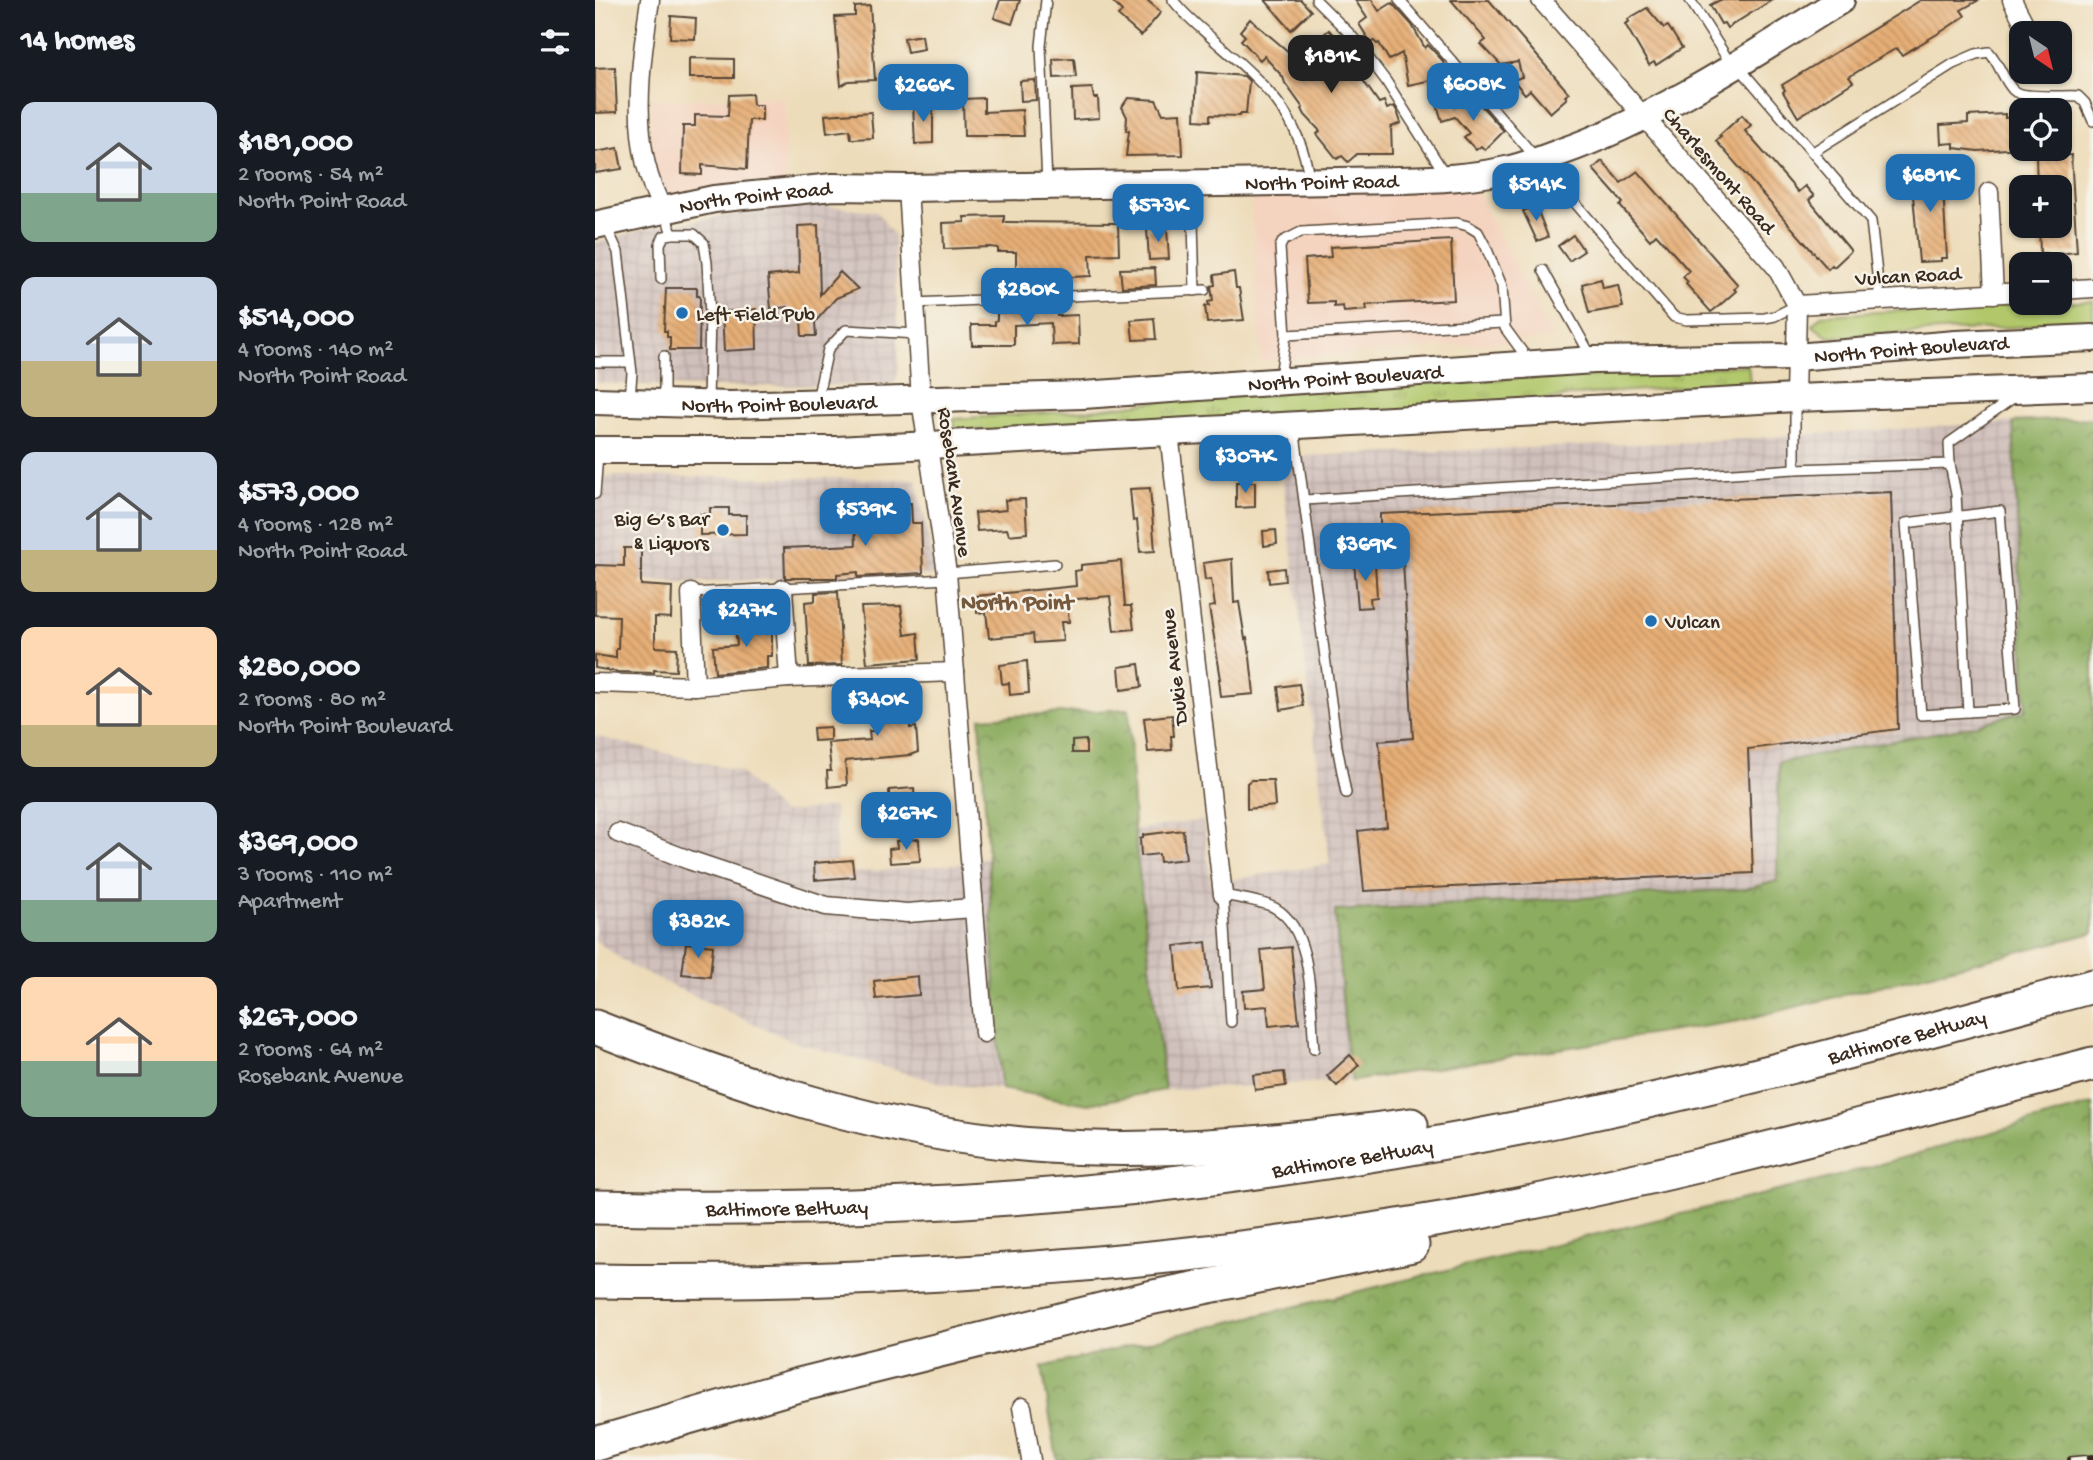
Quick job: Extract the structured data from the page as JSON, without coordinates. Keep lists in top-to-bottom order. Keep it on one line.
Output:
{"streets":{"highway":["Baltimore Beltway"],"main road":["North Point Road","North Point Boulevard"],"street":["Charlesmont Road","Vulcan Road","Rosebank Avenue","Dukie Avenue"]},"crossings":[["Charlesmont Road","North Point Road"],["Charlesmont Road","Vulcan Road"],["North Point Road","Rosebank Avenue"],["North Point Boulevard","Rosebank Avenue"],["North Point Boulevard","Dukie Avenue"]],"districts":["North Point"],"places":["Left Field Pub","Big G’s Bar & Liquors","Vulcan"],"north":"bottom right","page":{"heading":"14 homes","map_buttons":["+","−"],"price":["$181K","$608K","$266K","$681K","$514K","$573K","$280K","$307K","$539K","$369K","$247K","$340K","$267K","$382K"],"list":[{"name":"$181,000","note":"2 rooms · 54 m² · North Point Road"},{"name":"$514,000","note":"4 rooms · 140 m² · North Point Road"},{"name":"$573,000","note":"4 rooms · 128 m² · North Point Road"},{"name":"$280,000","note":"2 rooms · 80 m² · North Point Boulevard"},{"name":"$369,000","note":"3 rooms · 110 m² · Apartment"},{"name":"$267,000","note":"2 rooms · 64 m² · Rosebank Avenue"}]}}
